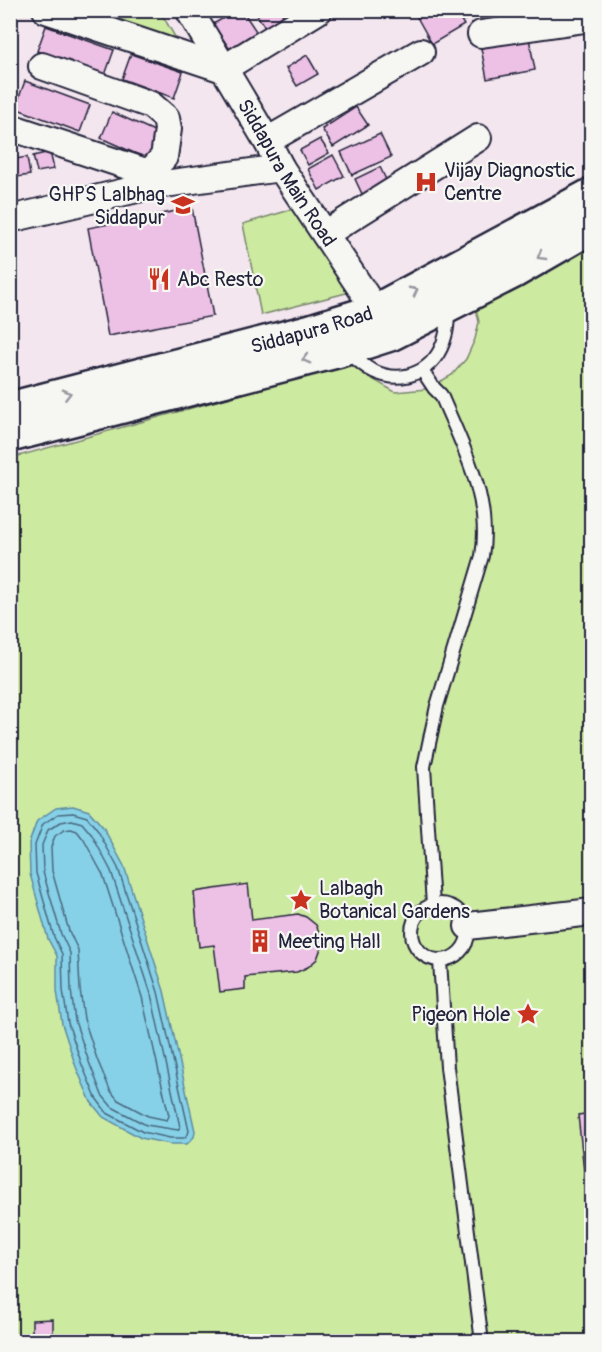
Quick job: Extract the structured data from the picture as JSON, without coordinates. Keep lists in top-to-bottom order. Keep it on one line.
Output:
{"streets":{"main road":["Siddapura Road"],"street":["Siddapura Main Road"]},"crossings":[["Siddapura Main Road","Siddapura Road"]],"places":{"hospital":["Vijay Diagnostic Centre"],"school or university":["GHPS Lalbhag Siddapur"],"restaurant":["Abc Resto"],"place":["Lalbagh Botanical Gardens","Pigeon Hole"],"building":["Meeting Hall"]}}
